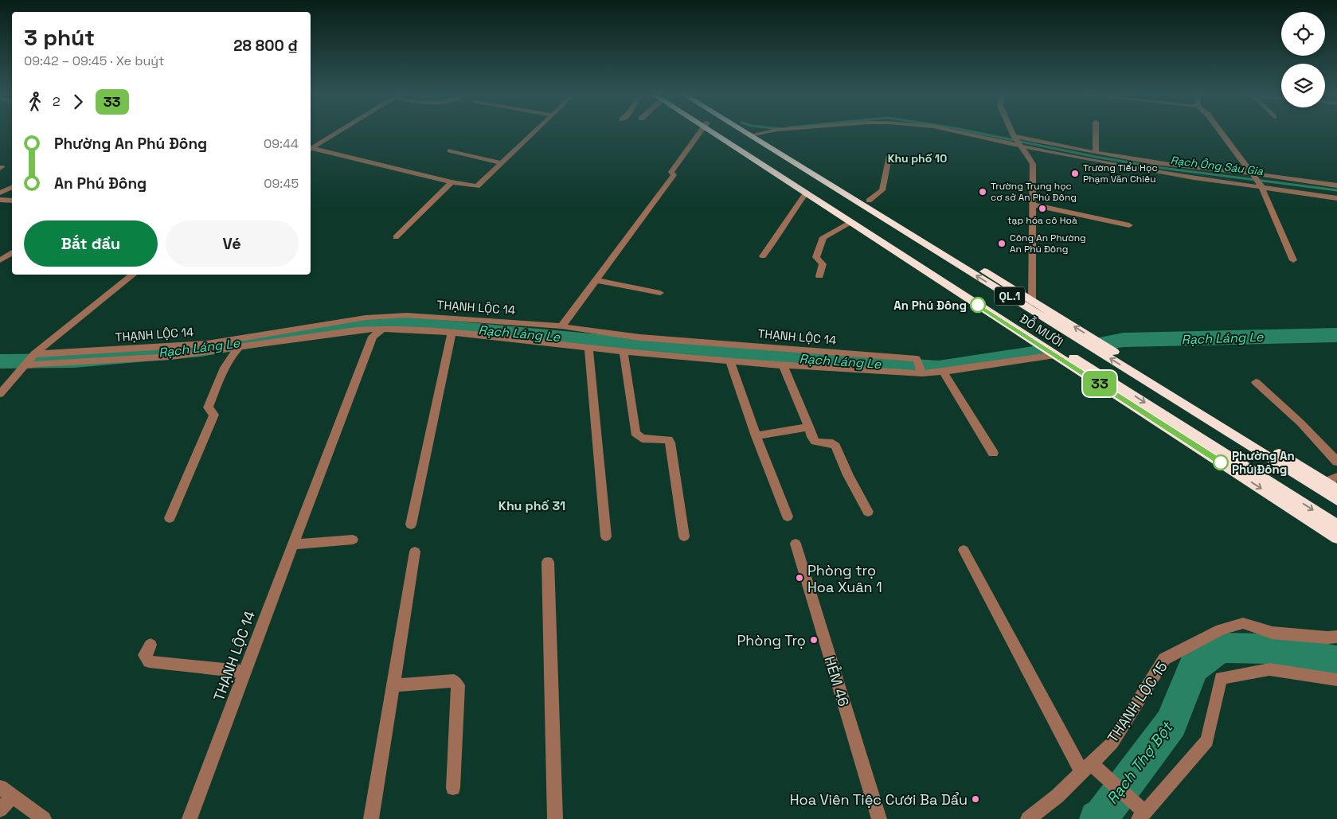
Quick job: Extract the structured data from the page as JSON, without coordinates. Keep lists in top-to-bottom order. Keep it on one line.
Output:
{"streets":{"highway":["QL.1","ĐỖ MƯỜI"],"street":["THẠNH LỘC 14","HẺM 46","THẠNH LỘC 15"]},"crossings":[["THẠNH LỘC 14","ĐỖ MƯỜI"]],"districts":["Khu phố 10","Khu phố 31"],"water":["Rạch Ông Sáu Gia","Rạch Láng Le","Rạch Thợ Bột"],"places":["Trường Tiểu Học Phạm Văn Chiêu","Trường Trung học cơ sở An Phú Đông","tạp hóa cô Hoà","Công An Phường An Phú Đông","An Phú Đông","Phường An Phú Đông","Phòng trọ Hoa Xuân 1","Phòng Trọ","Hoa Viên Tiệc Cưới Ba Dẩu"],"lines":["bus line 33"],"page":{"on_map":"33","heading":["3 phút","09:42 – 09:45 · Xe buýt","28 800 ₫"],"legs":["2","33"],"list":[{"name":"Phường An Phú Đông","value":"09:44"},{"name":"An Phú Đông","value":"09:45"}],"buttons":["Bắt đầu","Vé"]}}
